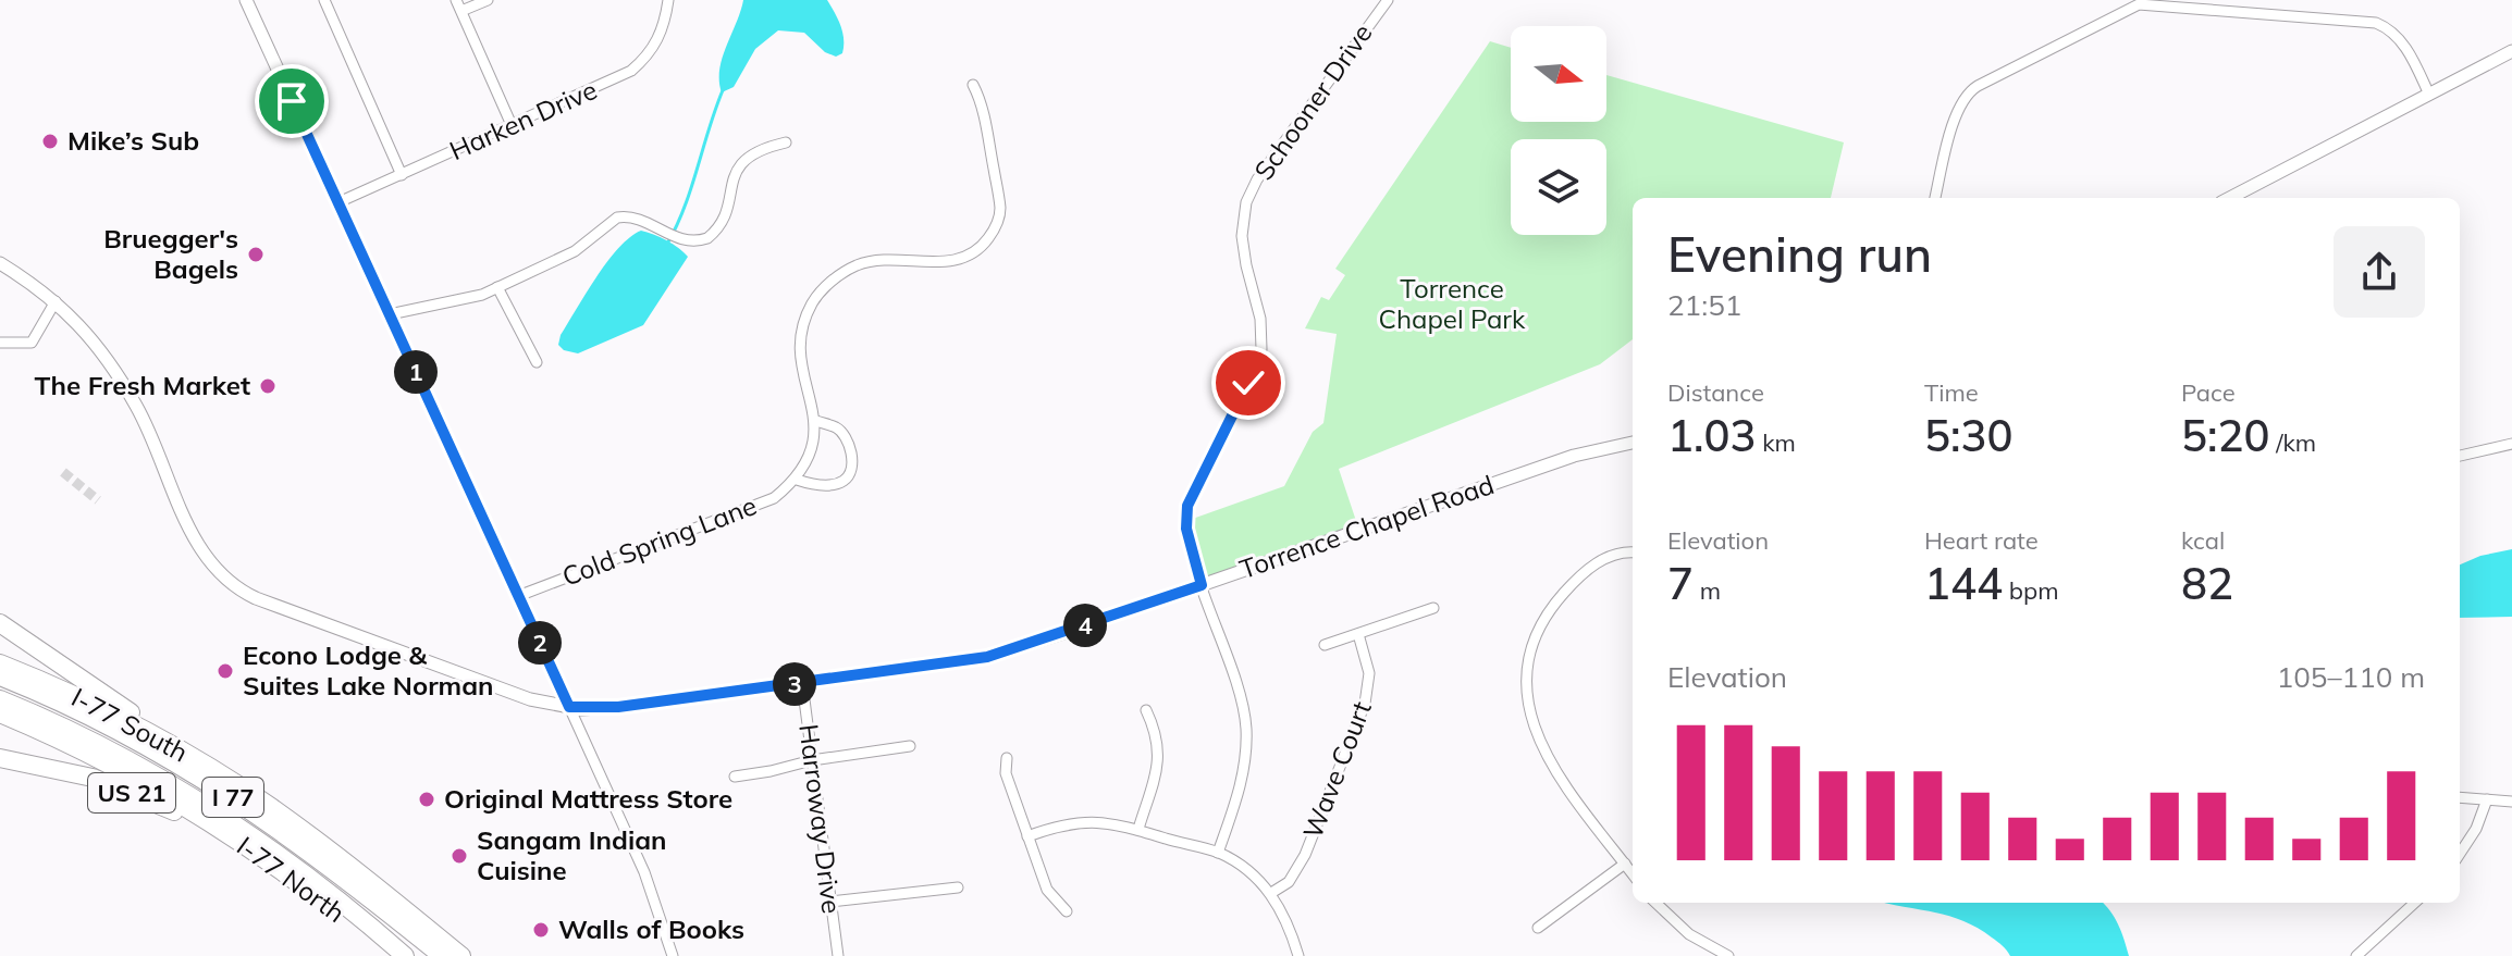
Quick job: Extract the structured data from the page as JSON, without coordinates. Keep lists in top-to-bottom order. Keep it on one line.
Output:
{"streets":{"highway":["I-77 South","US 21","I 77","I-77 North"],"street":["Schooner Drive","Harken Drive","Torrence Chapel Road","Cold Spring Lane","Wave Court","Harroway Drive"]},"crossings":[["Schooner Drive","Torrence Chapel Road"],["Torrence Chapel Road","Harroway Drive"],["I-77 South","US 21"],["US 21","I-77 North"]],"parks":["Torrence Chapel Park"],"places":["Mike’s Sub","Bruegger's Bagels","The Fresh Market","Econo Lodge & Suites Lake Norman","Original Mattress Store","Sangam Indian Cuisine","Walls of Books"],"north":"right","page":{"heading":["Evening run","21:51"],"stats":[["Distance","1.03 km"],["Time","5:30"],["Pace","5:20 /km"],["Elevation","7 m"],["Heart rate","144 bpm"],["kcal","82"]],"pins":["1","4","2","3"],"chart":["Elevation","105–110 m"]}}
